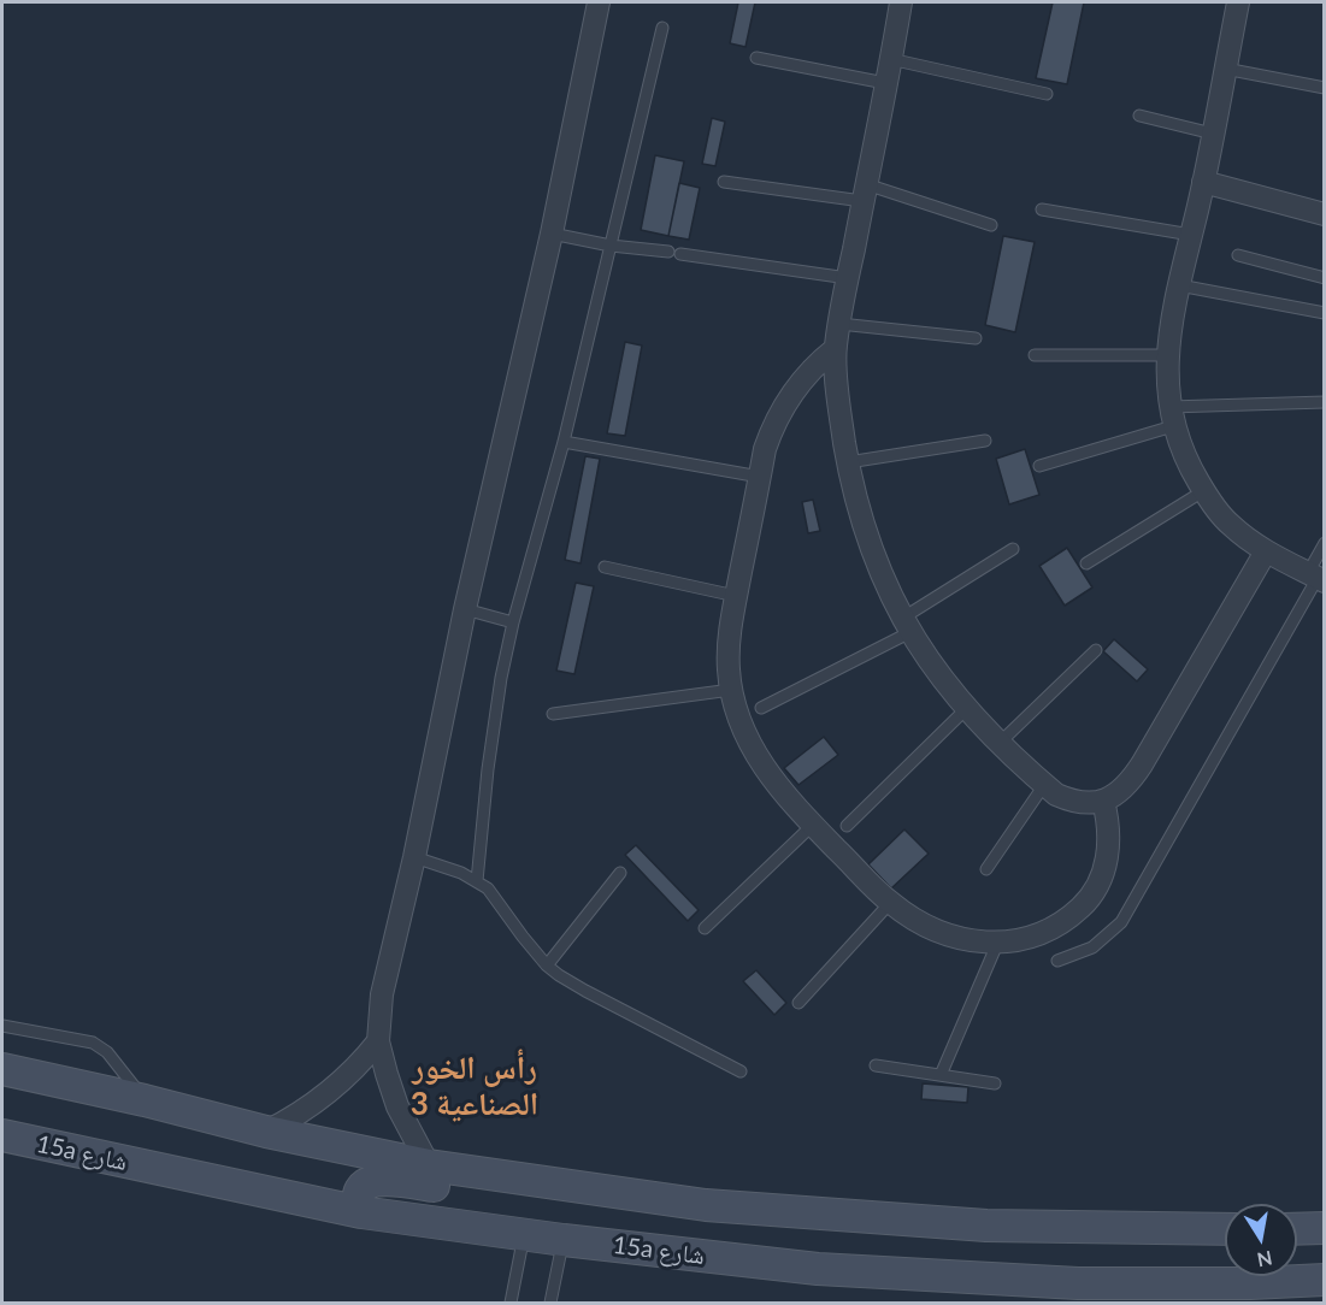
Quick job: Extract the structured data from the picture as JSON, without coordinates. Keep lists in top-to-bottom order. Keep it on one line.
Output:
{"streets":{"main road":["15a شارع"]},"districts":["رأس الخور الصناعية 3"],"north":"bottom"}
